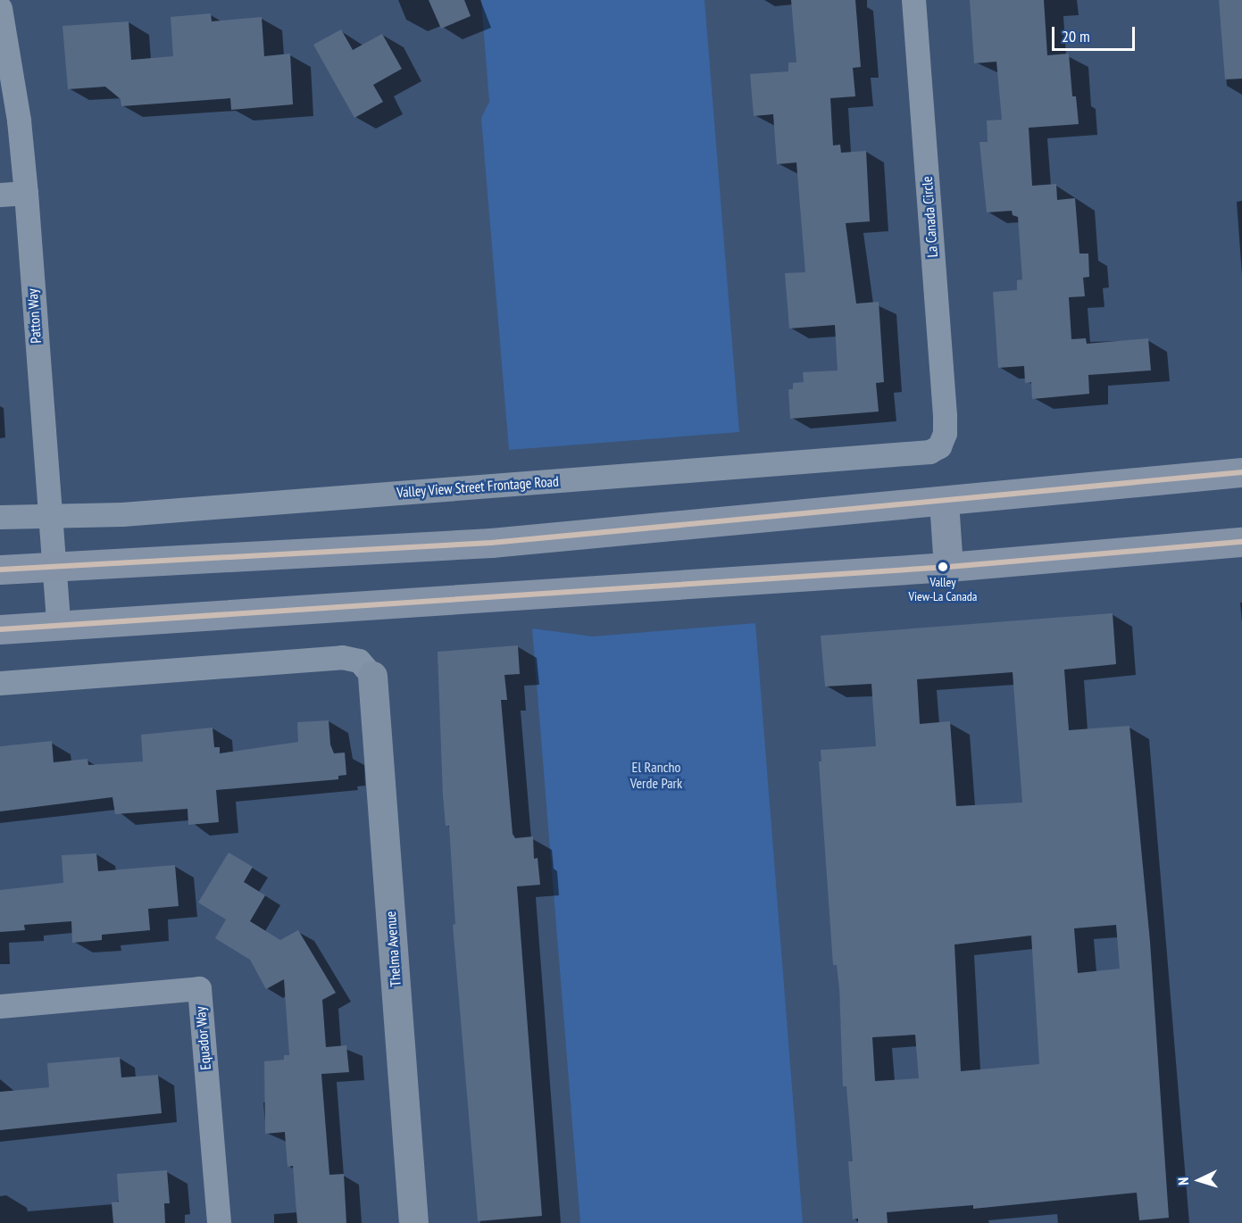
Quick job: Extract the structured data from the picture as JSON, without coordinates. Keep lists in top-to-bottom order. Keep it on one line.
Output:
{"streets":{"street":["La Canada Circle","Patton Way","Valley View Street Frontage Road","Thelma Avenue","Equador Way"]},"crossings":[["La Canada Circle","Valley View Street Frontage Road"],["Patton Way","Valley View Street Frontage Road"]],"parks":["El Rancho Verde Park"],"places":["Valley View-La Canada"],"scale_bar":"20 m","north":"left"}
